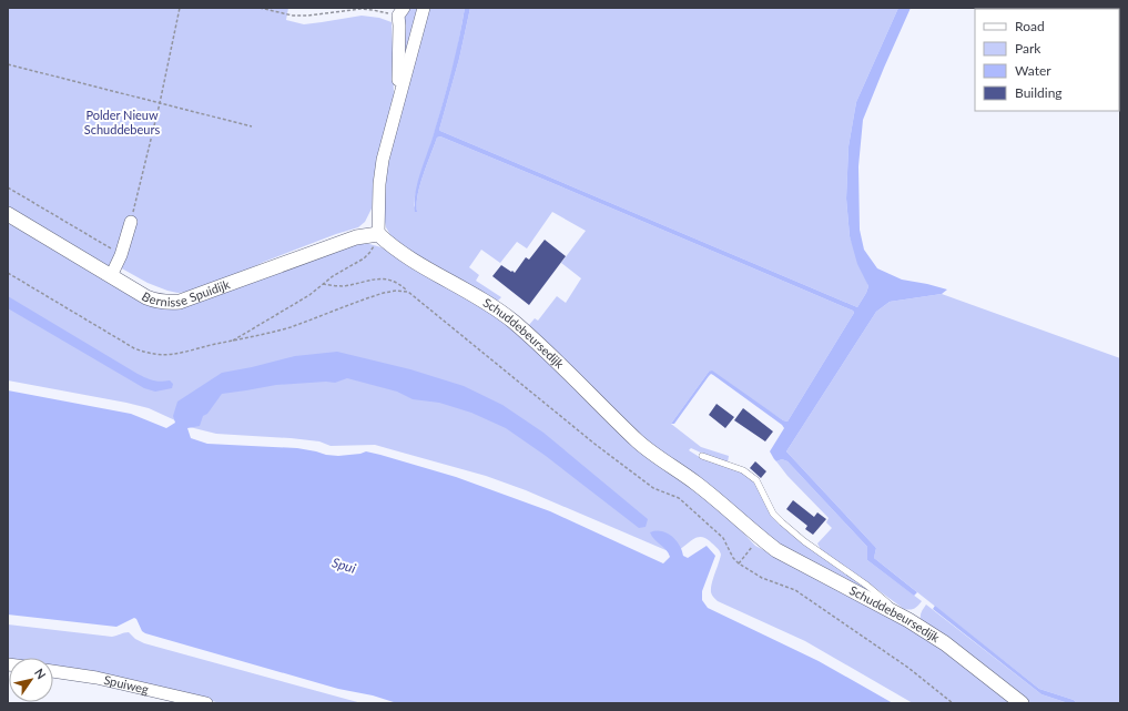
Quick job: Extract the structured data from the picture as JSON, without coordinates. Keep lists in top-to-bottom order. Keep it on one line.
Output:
{"streets":{"street":["Bernisse Spuidijk","Schuddebeursedijk","Spuiweg"]},"crossings":[["Bernisse Spuidijk","Schuddebeursedijk"]],"water":["Spui"],"parks":["Polder Nieuw Schuddebeurs"],"legend":["Road","Park","Water","Building"],"north":"top right"}
